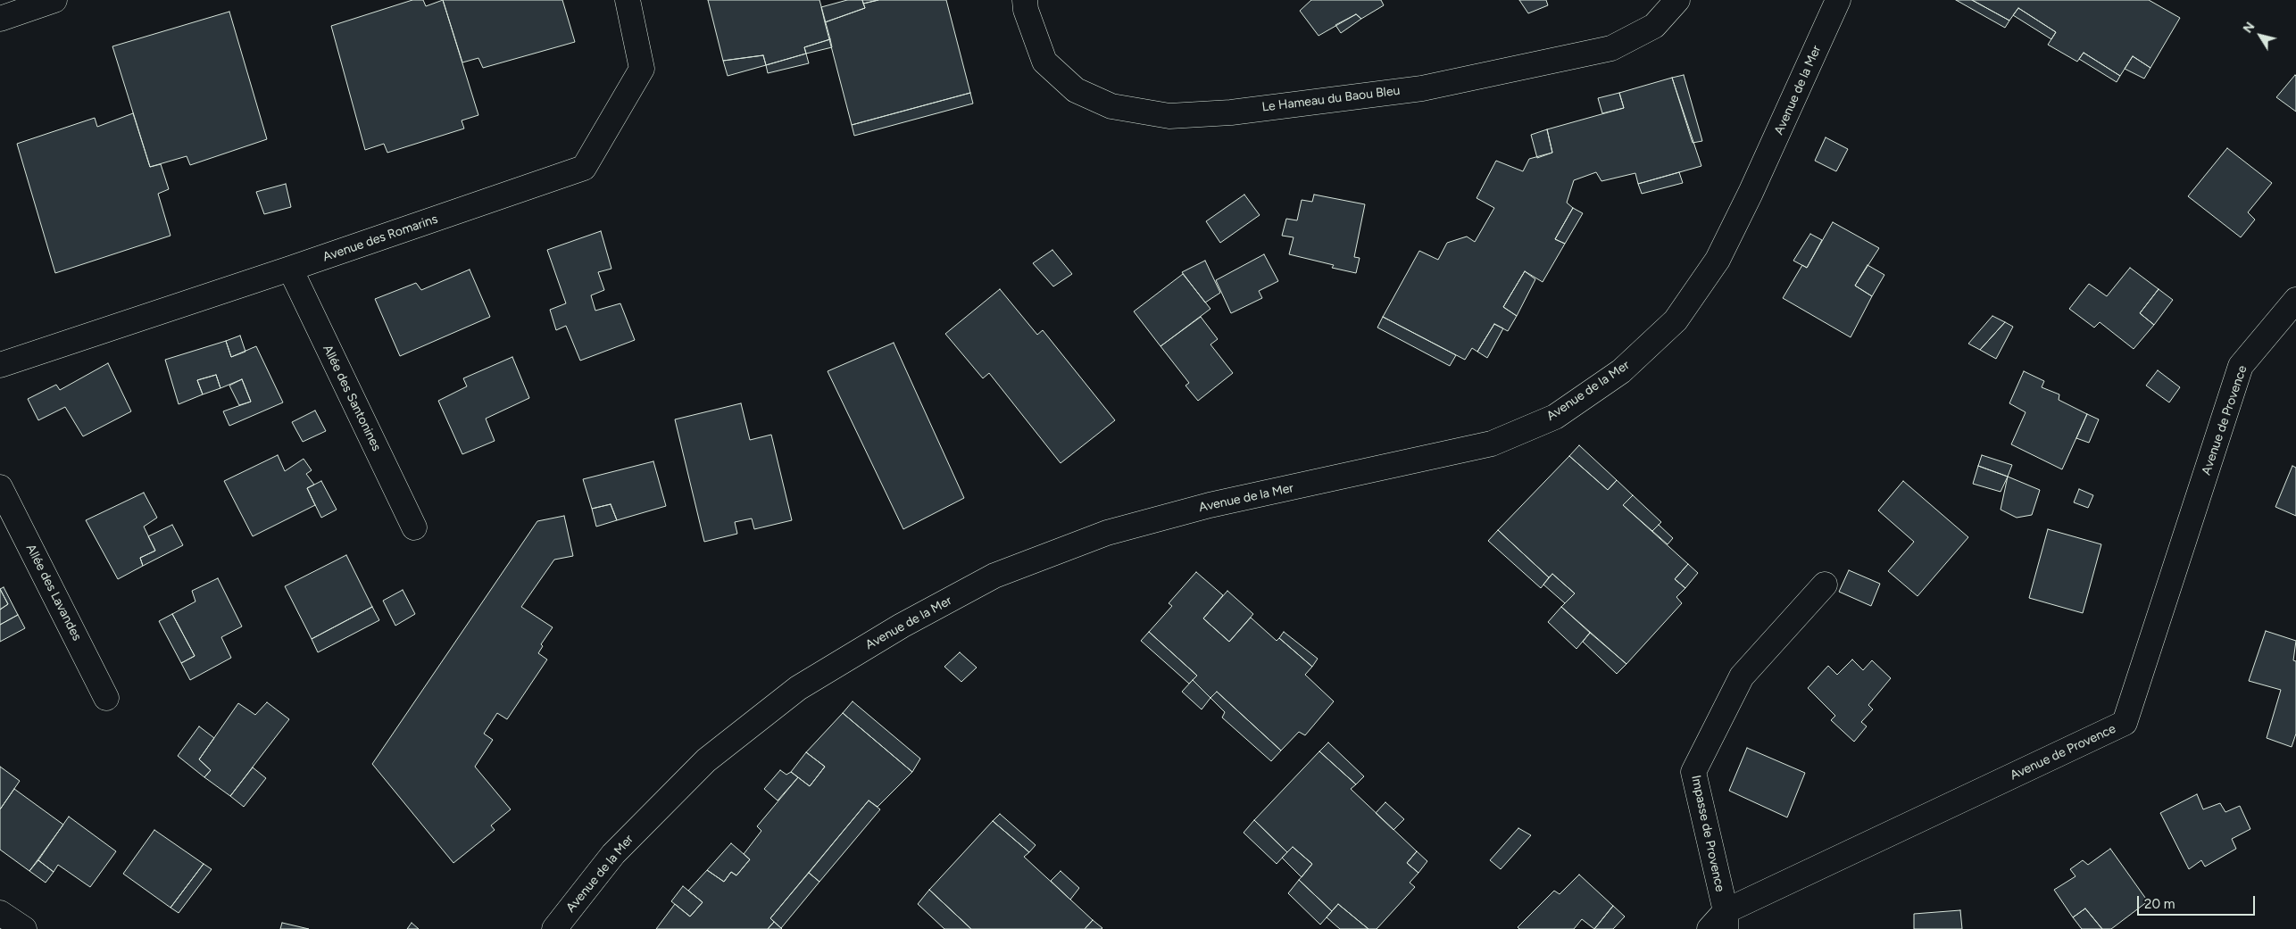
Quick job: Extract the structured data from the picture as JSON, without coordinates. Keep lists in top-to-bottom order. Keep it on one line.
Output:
{"streets":{"street":["Avenue de la Mer","Le Hameau du Baou Bleu","Avenue des Romarins","Allée des Santonines","Avenue de Provence","Allée des Lavandes","Impasse de Provence"]},"crossings":[["Avenue des Romarins","Allée des Santonines"],["Avenue de Provence","Impasse de Provence"]],"scale_bar":"20 m","north":"top left"}
